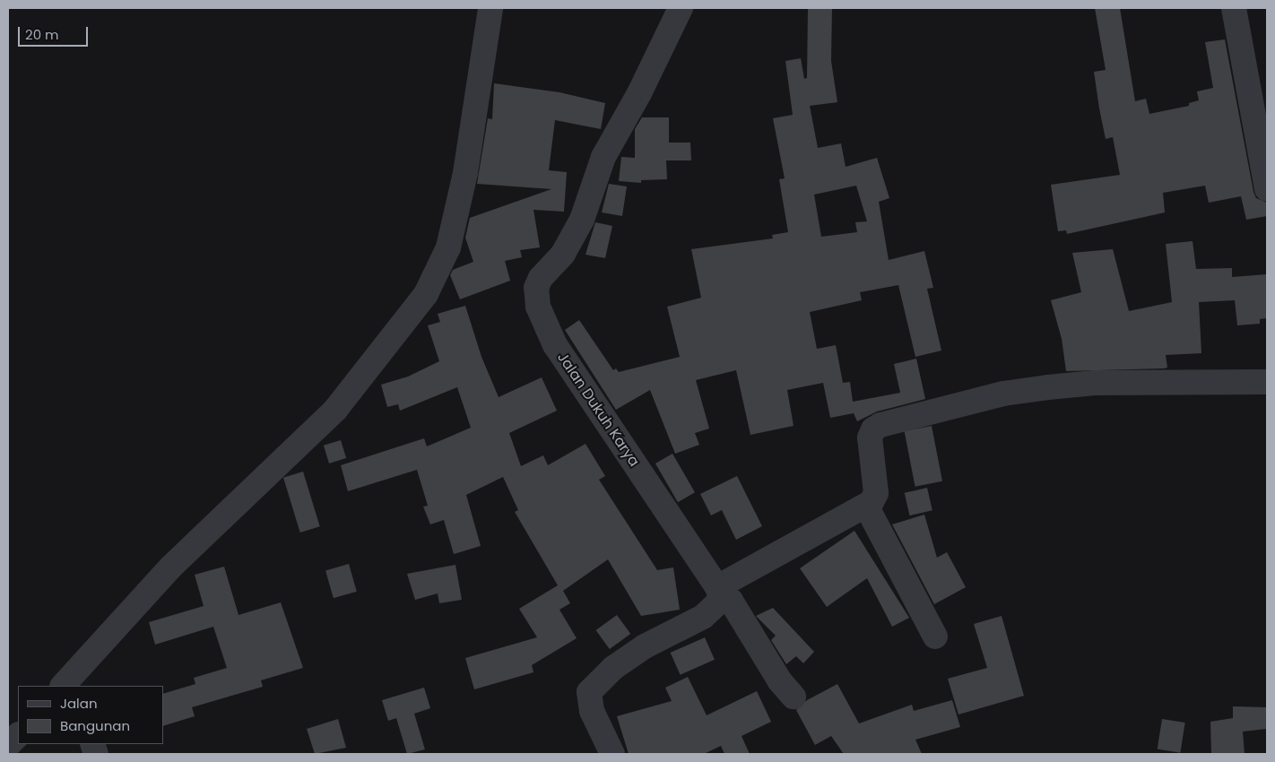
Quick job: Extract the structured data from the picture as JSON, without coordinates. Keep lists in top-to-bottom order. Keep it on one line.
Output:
{"streets":{"street":["Jalan Dukuh Karya"]},"legend":["Jalan","Bangunan"],"scale_bar":"20 m"}
